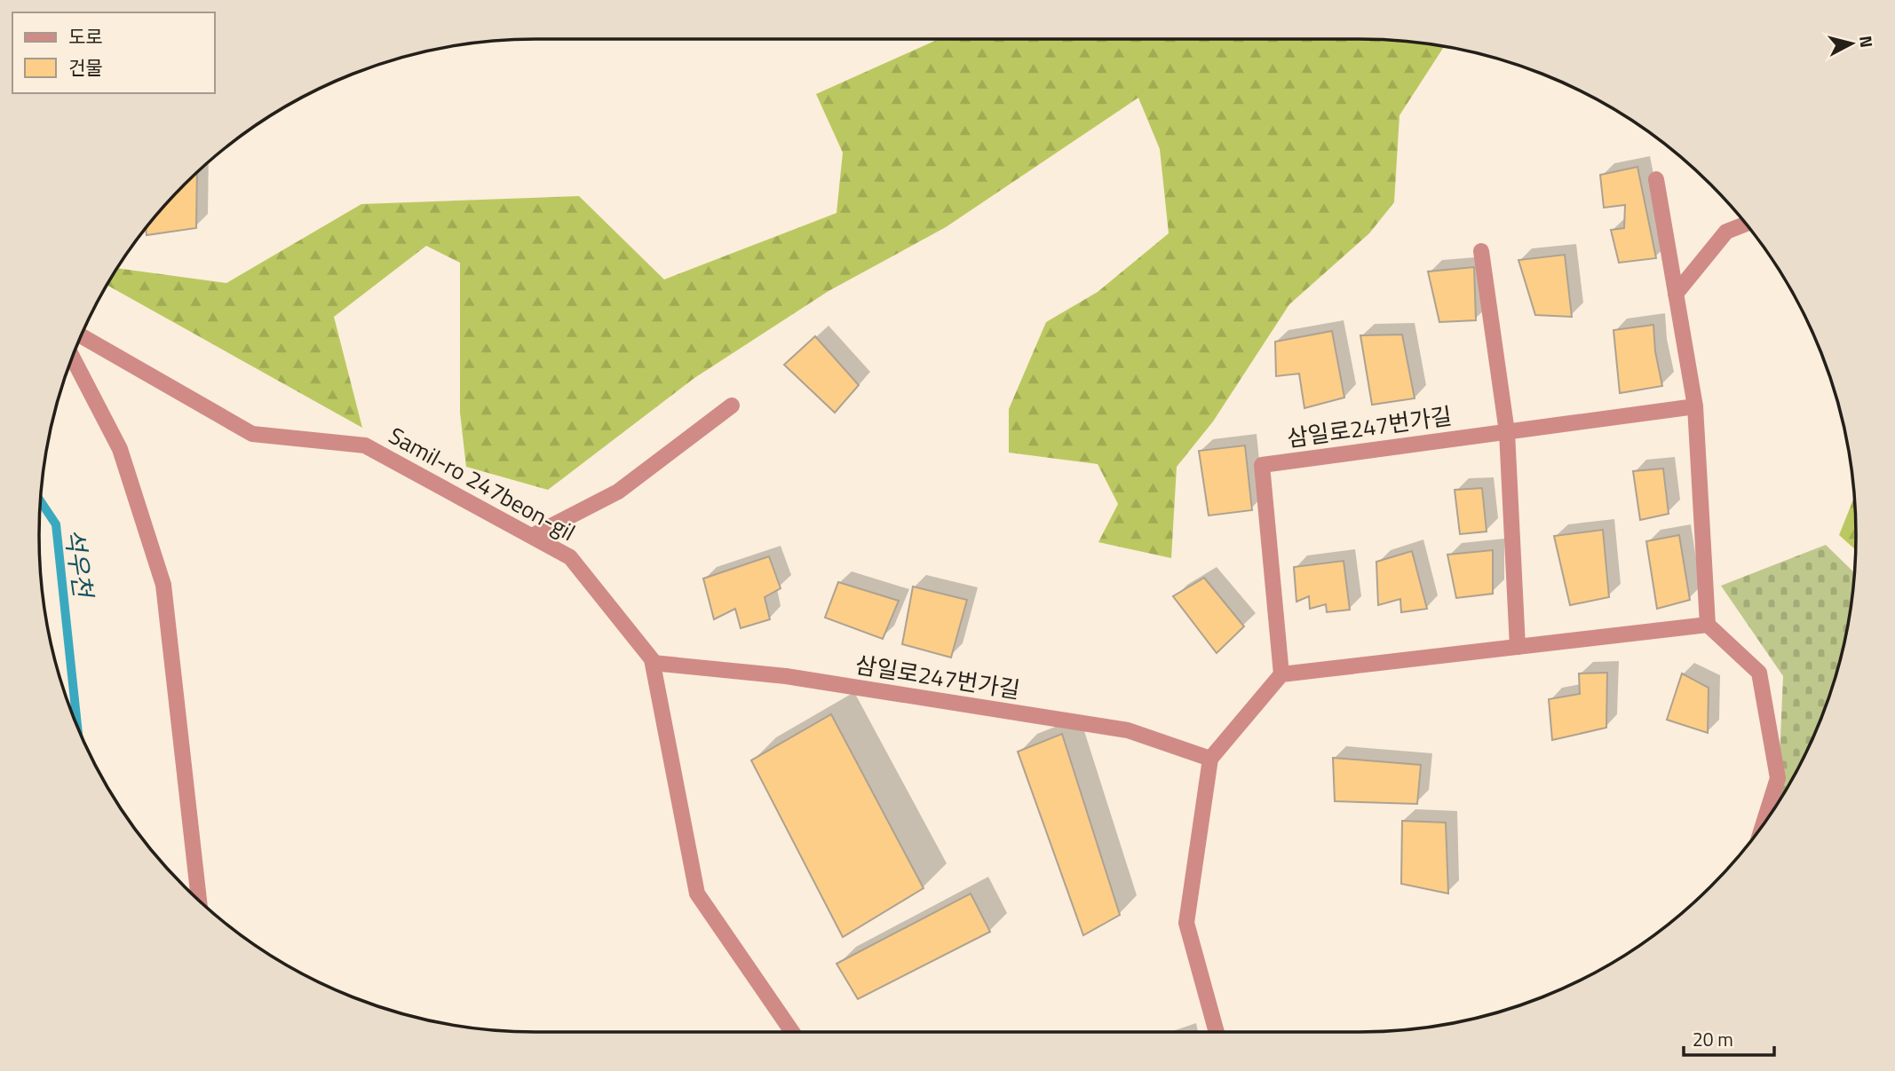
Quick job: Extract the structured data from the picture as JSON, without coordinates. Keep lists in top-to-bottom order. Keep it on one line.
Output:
{"streets":{"street":["삼일로247번가길","Samil-ro 247beon-gil"]},"crossings":[["삼일로247번가길","Samil-ro 247beon-gil"]],"water":["석우천"],"legend":["도로","건물"],"scale_bar":"20 m","north":"right"}
